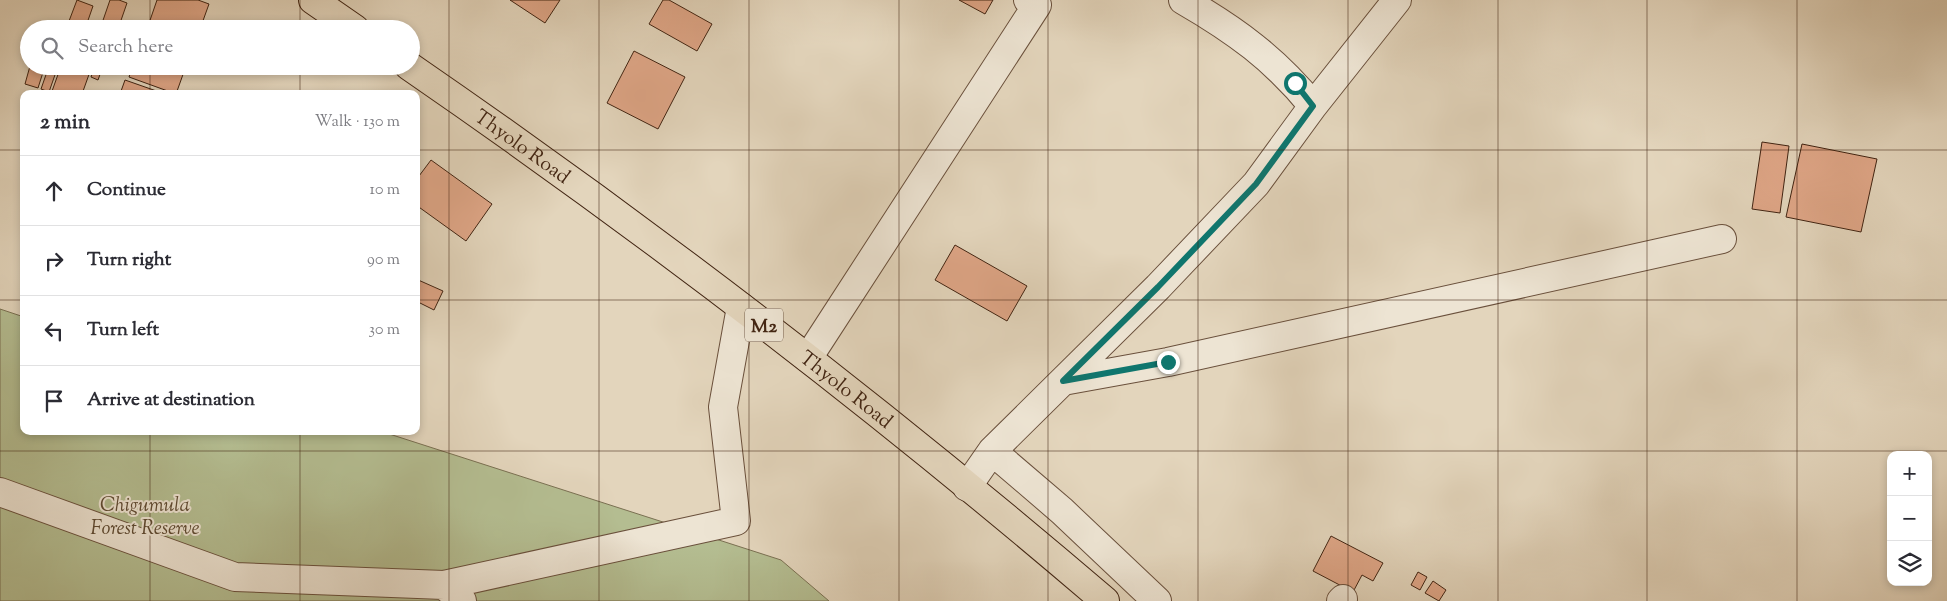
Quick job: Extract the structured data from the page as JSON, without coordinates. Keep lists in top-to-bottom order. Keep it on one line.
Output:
{"streets":{"highway":["Thyolo Road","M2"]},"parks":["Chigumula Forest Reserve"],"page":{"search":"Search here","heading":["2 min","Walk · 130 m"],"list":[["Continue","10 m"],["Turn right","90 m"],["Turn left","30 m"],"Arrive at destination"],"map_buttons":["+","−"]}}
